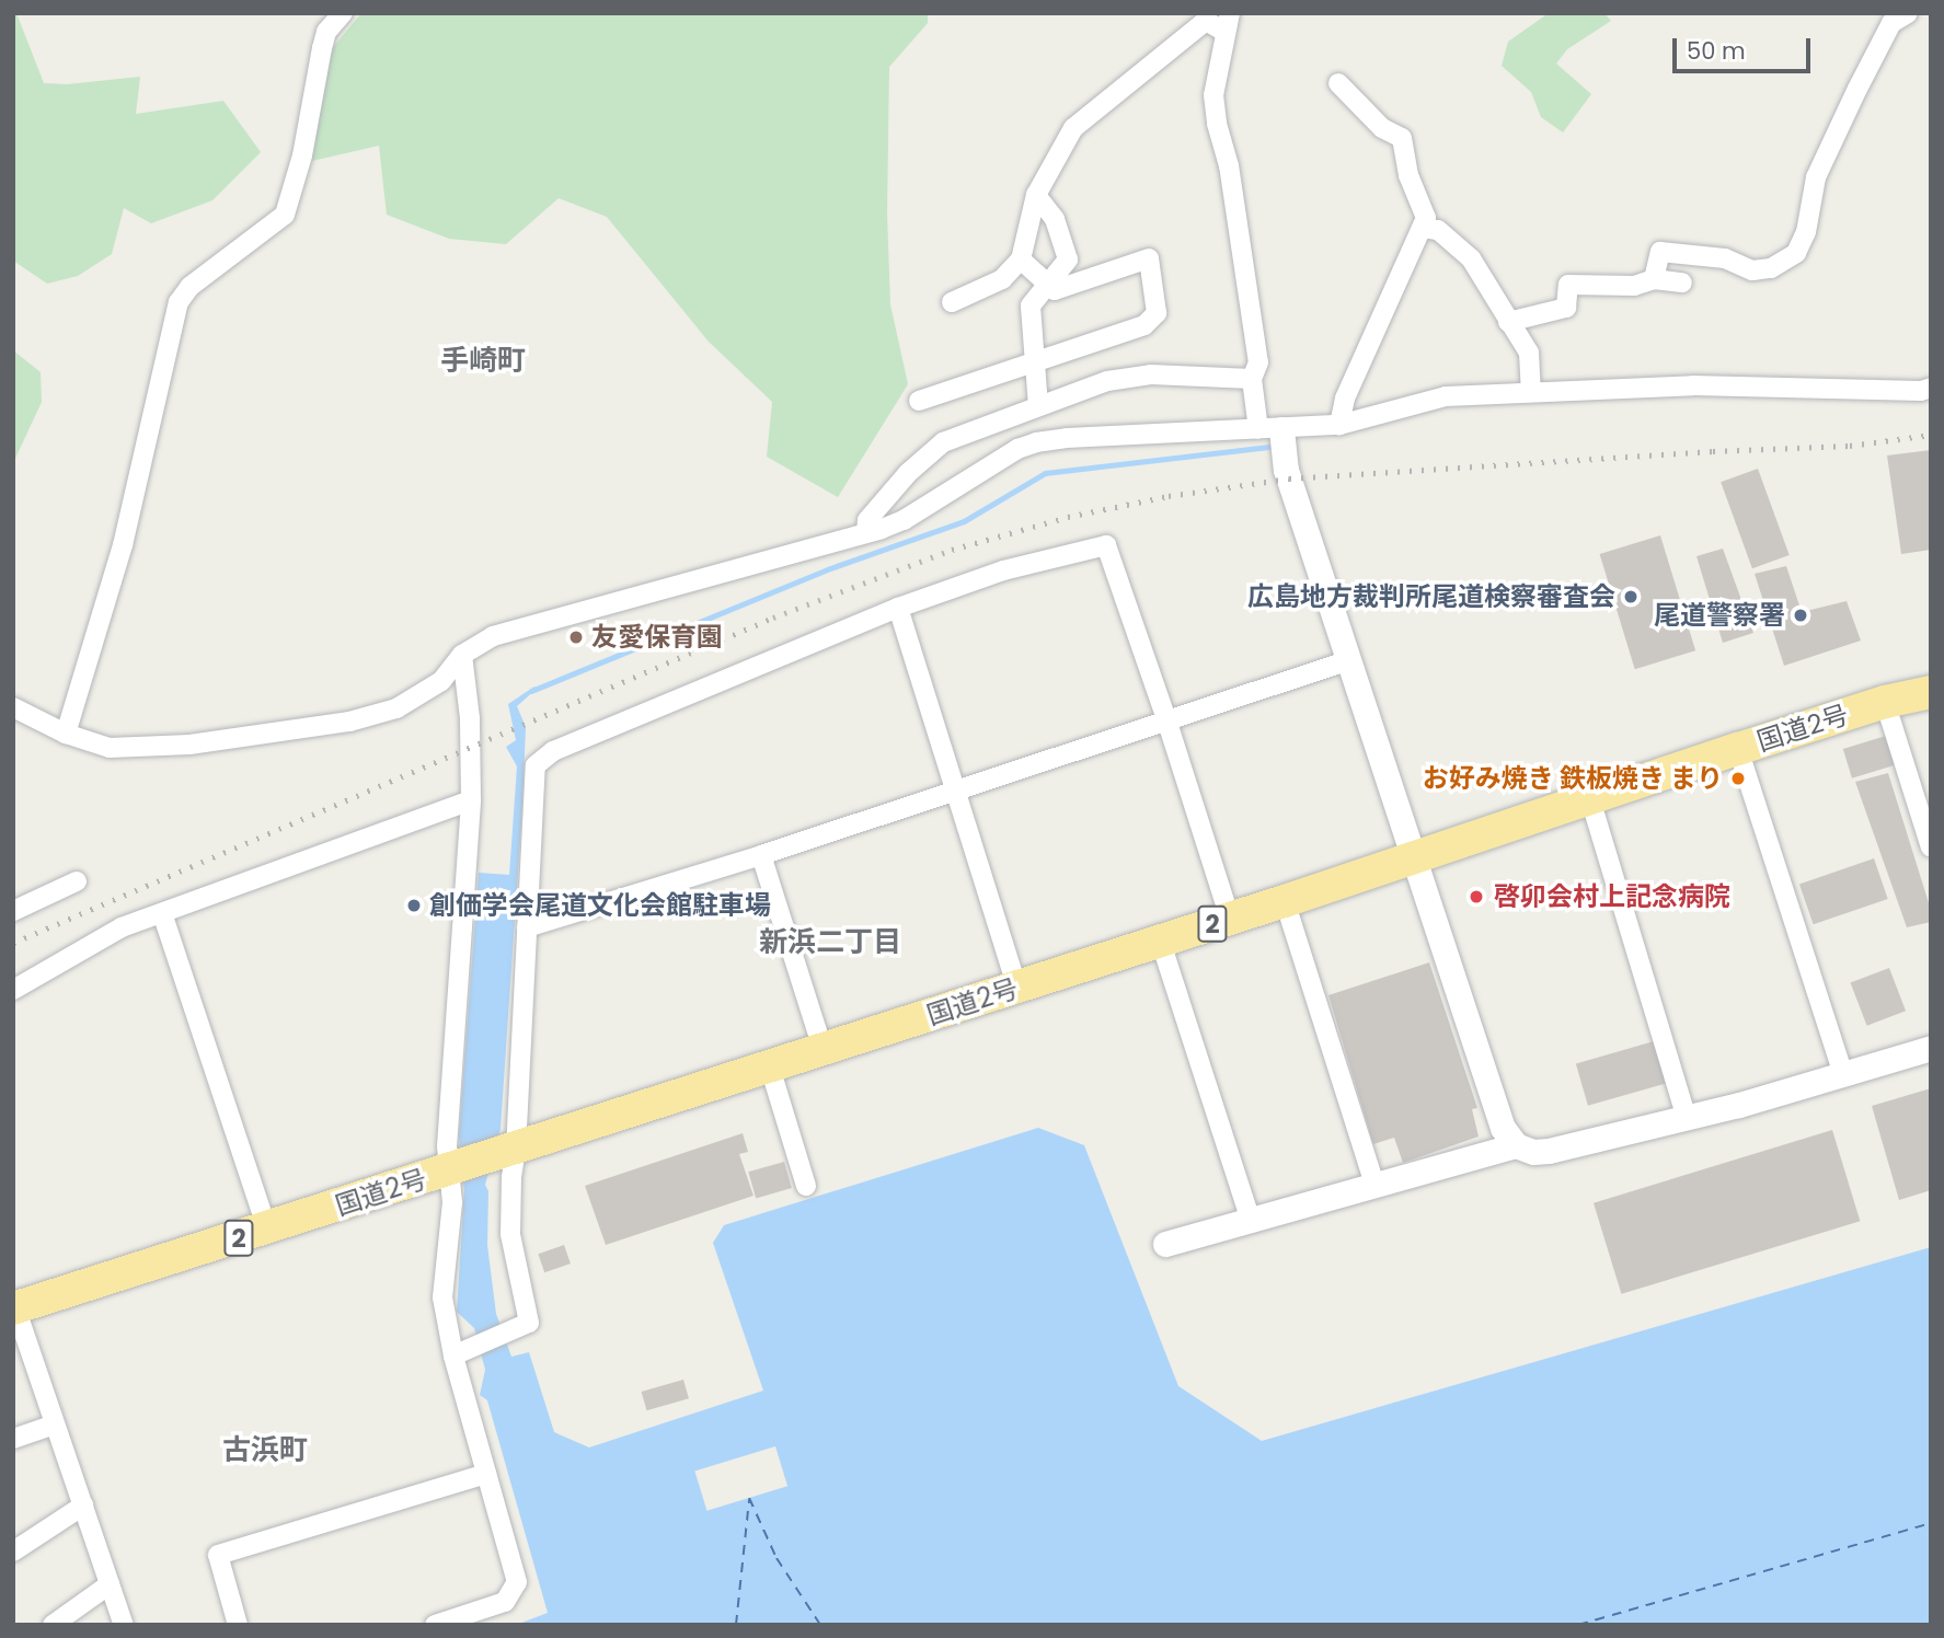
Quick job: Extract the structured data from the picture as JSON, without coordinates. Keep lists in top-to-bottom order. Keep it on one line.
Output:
{"streets":{"highway":["国道2号","2"]},"districts":["手崎町","新浜二丁目","古浜町"],"places":["広島地方裁判所尾道検察審査会","尾道警察署","友愛保育園","お好み焼き 鉄板焼き まり","啓卯会村上記念病院","創価学会尾道文化会館駐車場"],"scale_bar":"50 m"}
